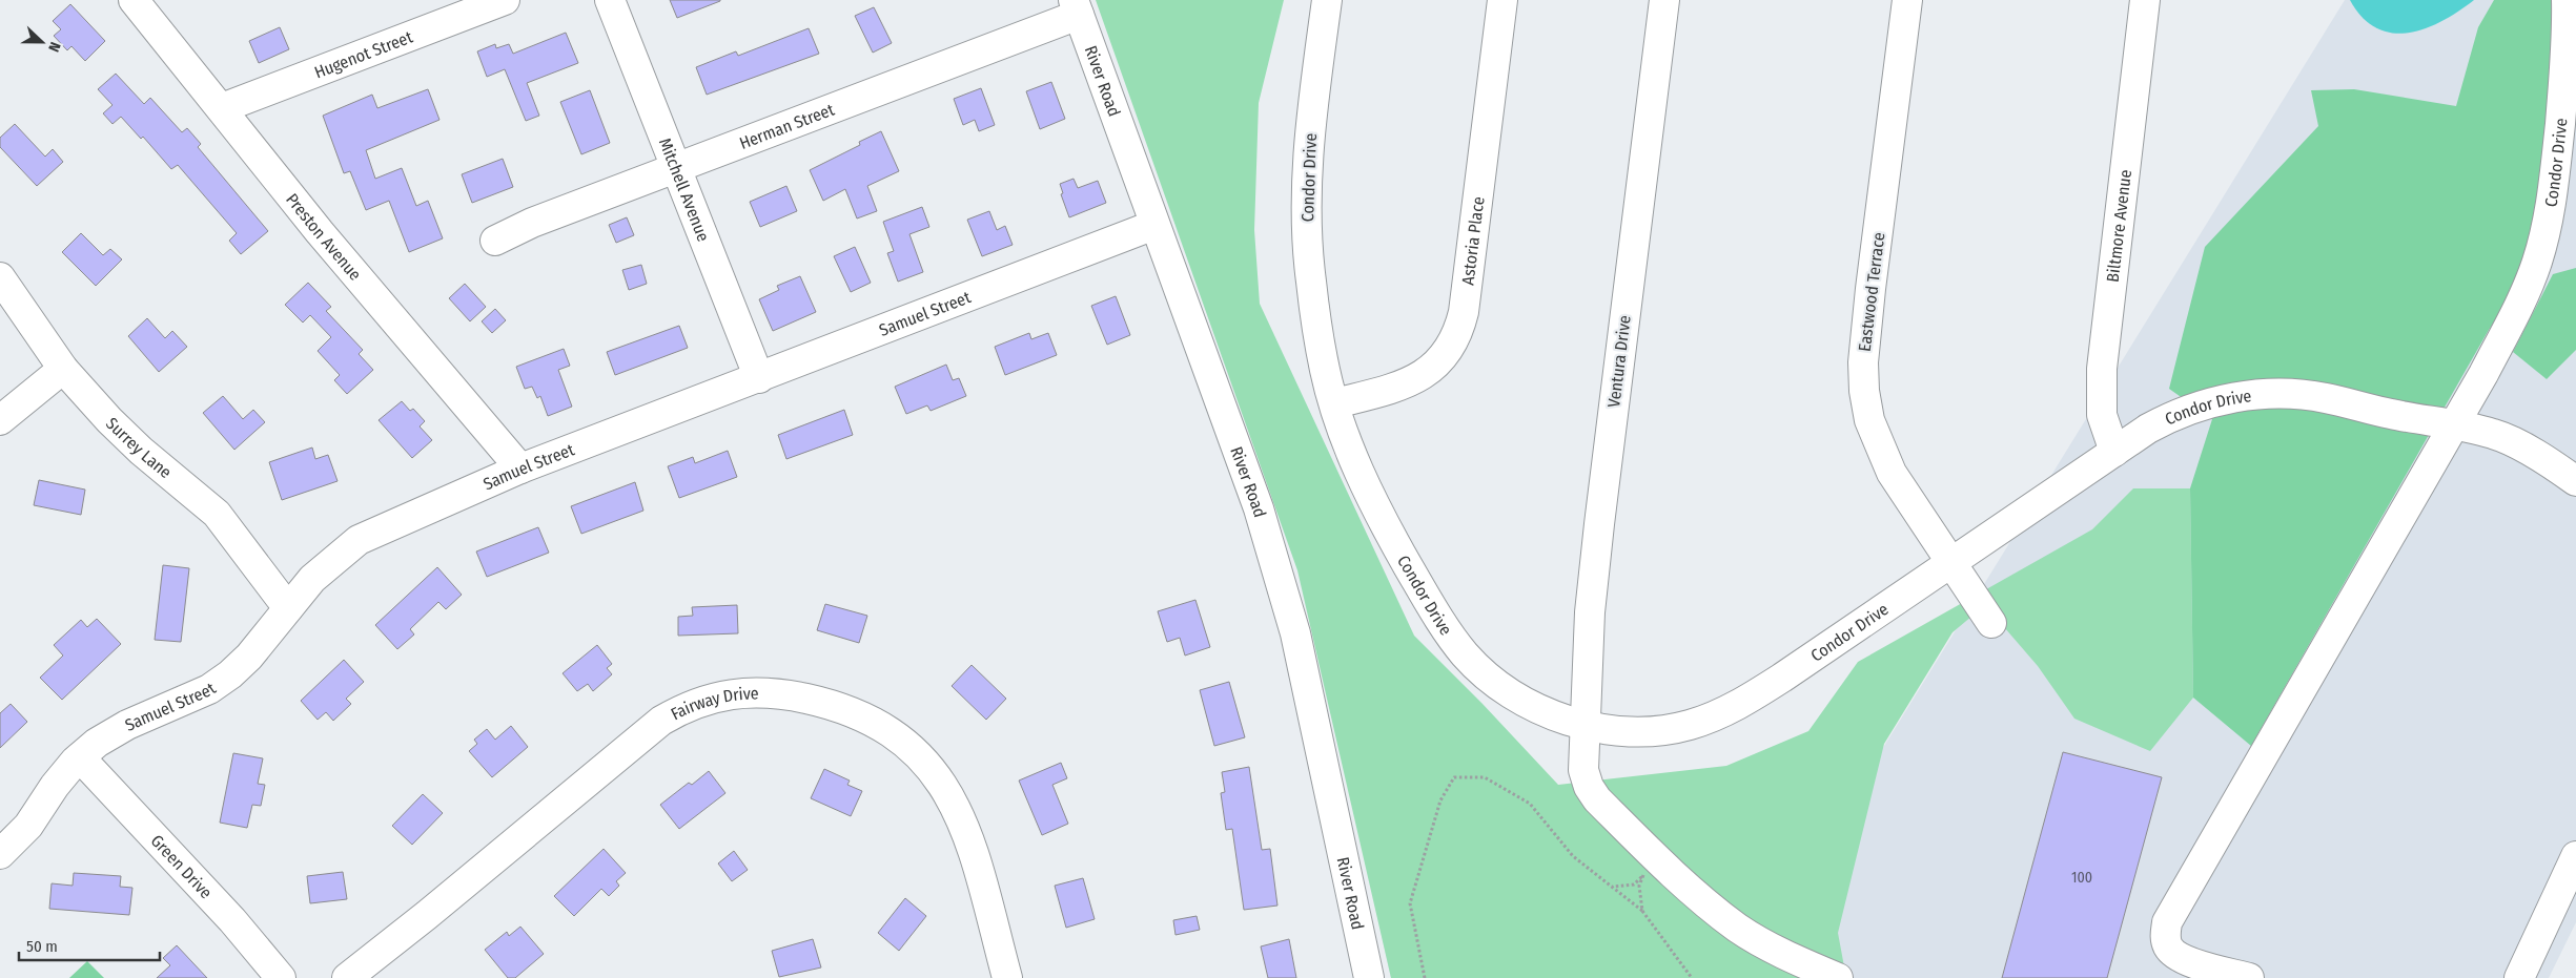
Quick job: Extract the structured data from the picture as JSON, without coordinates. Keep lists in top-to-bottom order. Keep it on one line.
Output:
{"streets":{"street":["Hugenot Street","River Road","Herman Street","Condor Drive","Mitchell Avenue","Biltmore Avenue","Preston Avenue","Astoria Place","Eastwood Terrace","Samuel Street","Ventura Drive","Surrey Lane","Fairway Drive","Green Drive"]},"crossings":[["Hugenot Street","Preston Avenue"],["River Road","Herman Street"],["River Road","Samuel Street"],["Herman Street","Mitchell Avenue"],["Condor Drive","Biltmore Avenue"],["Condor Drive","Astoria Place"],["Condor Drive","Eastwood Terrace"],["Condor Drive","Ventura Drive"],["Mitchell Avenue","Samuel Street"],["Preston Avenue","Samuel Street"],["Samuel Street","Surrey Lane"],["Samuel Street","Green Drive"]],"house_numbers":["100"],"scale_bar":"50 m","north":"right"}
